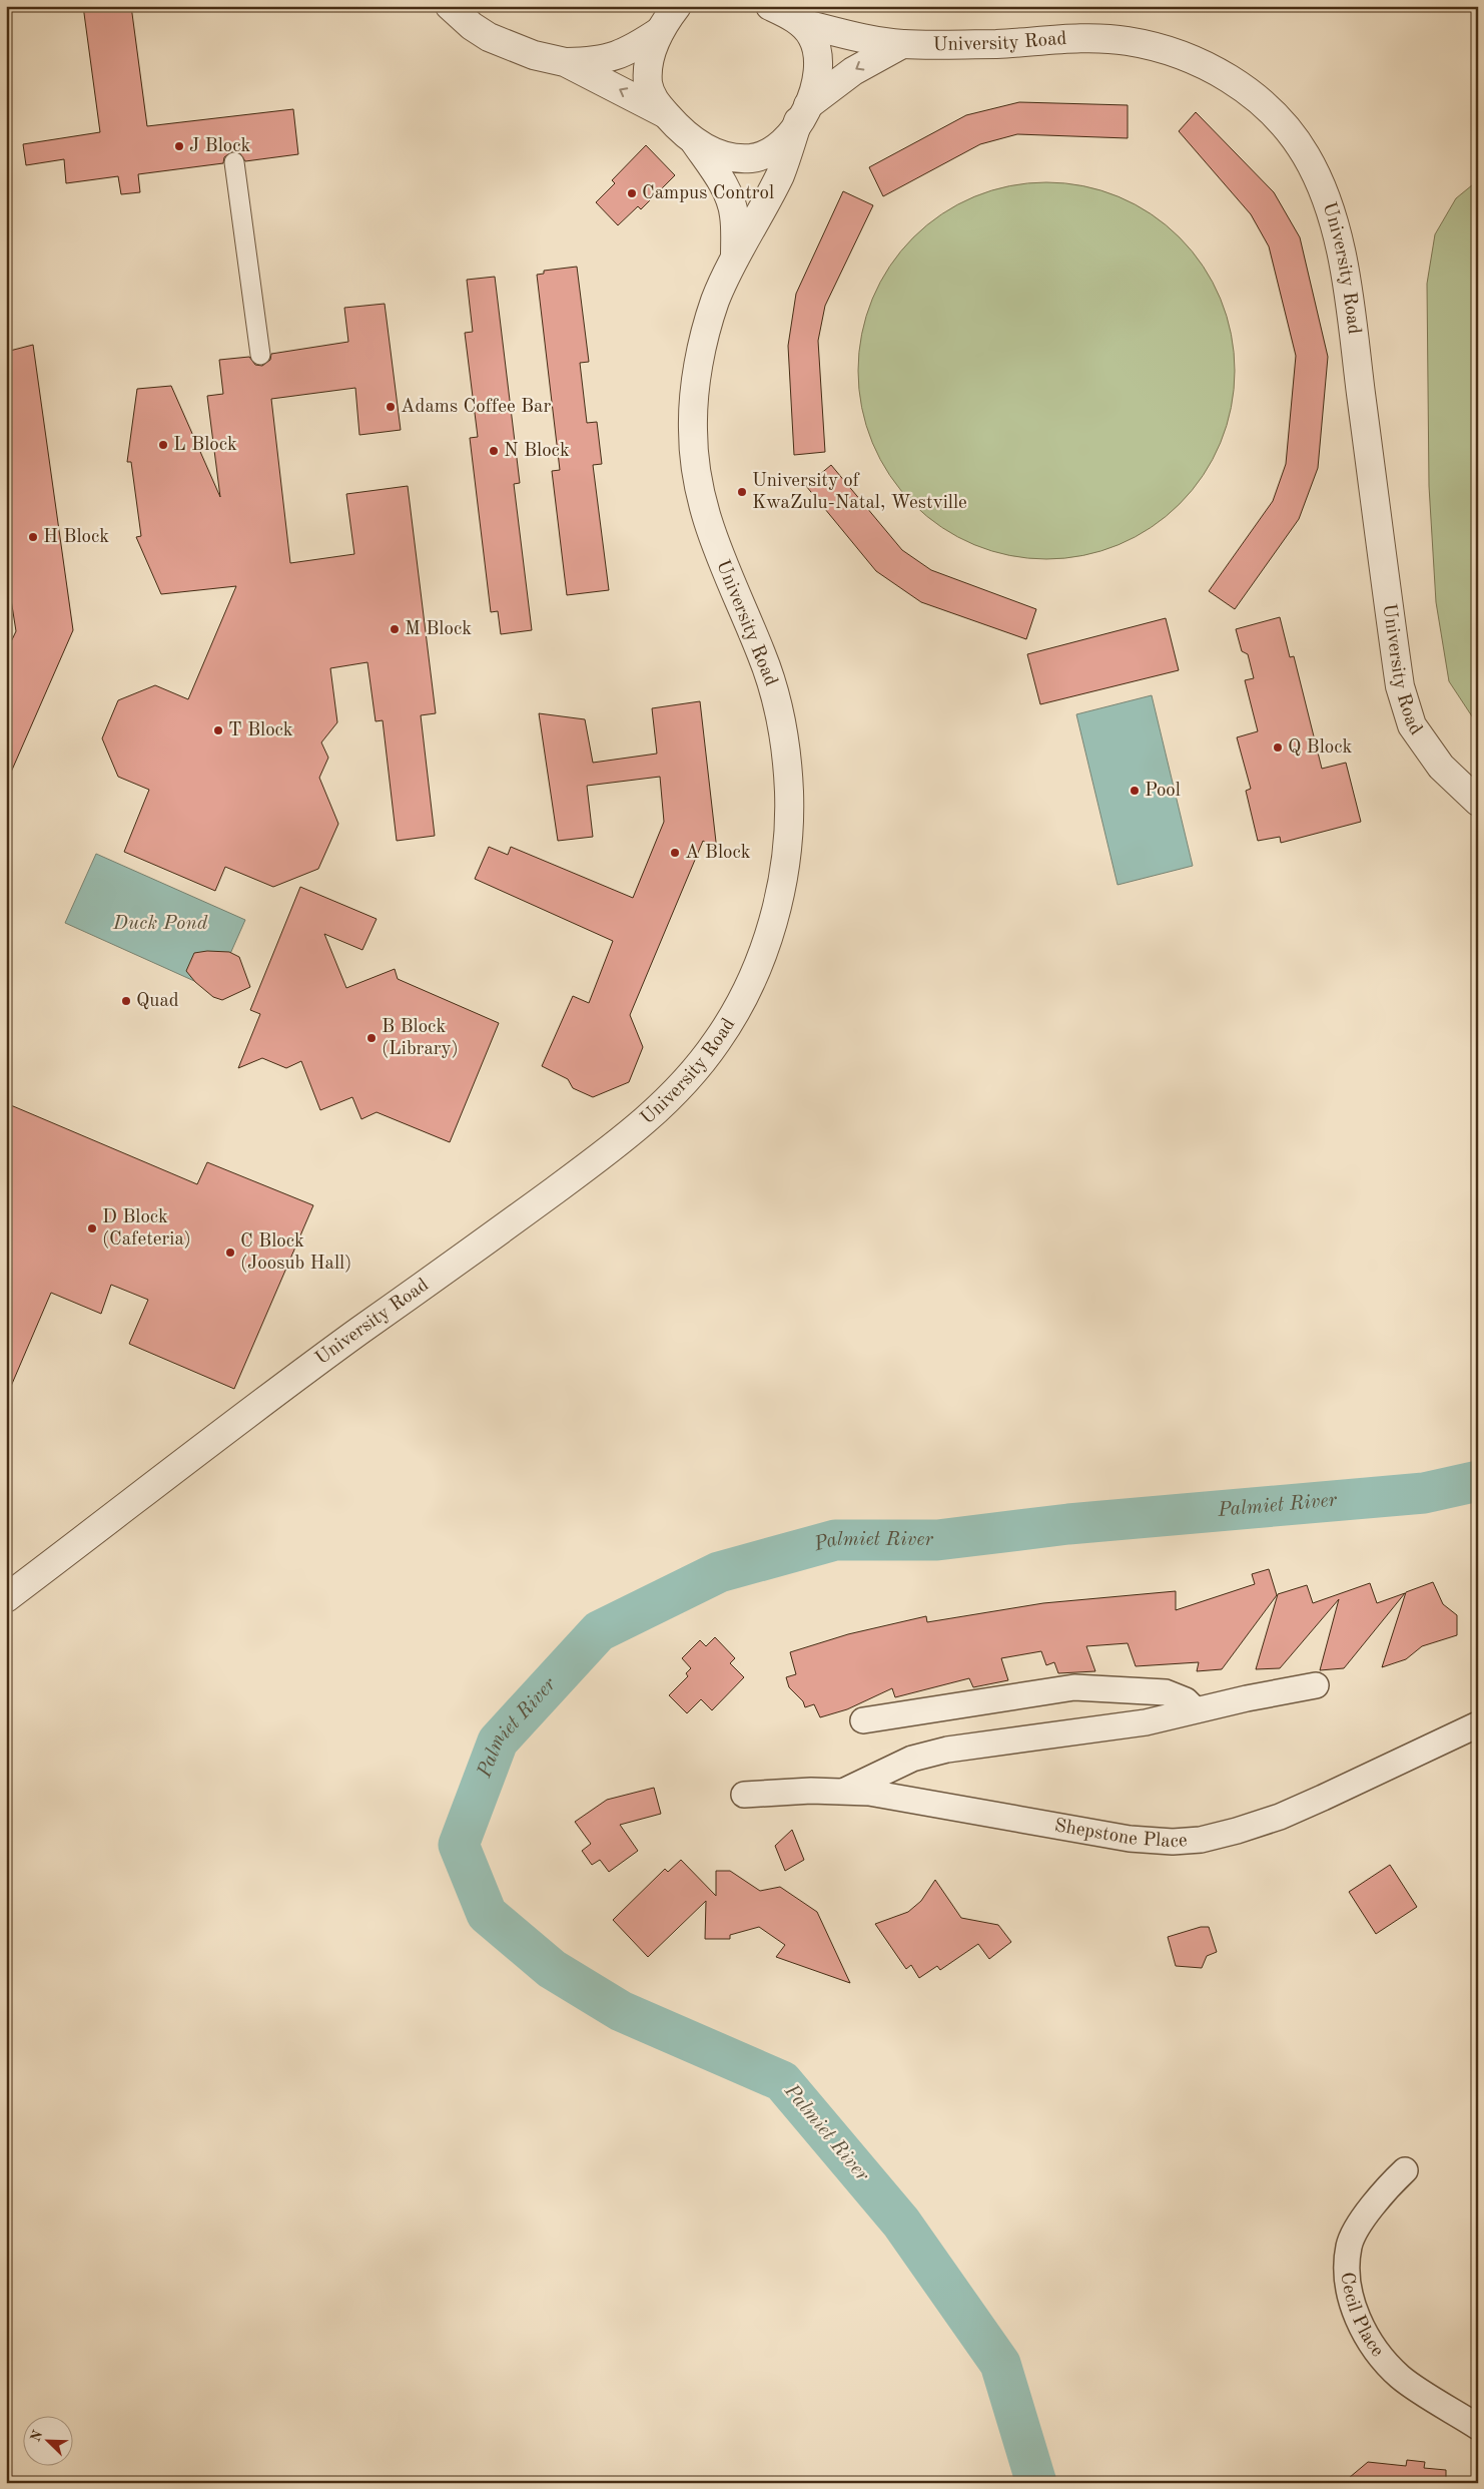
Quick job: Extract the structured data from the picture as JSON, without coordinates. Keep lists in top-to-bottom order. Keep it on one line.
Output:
{"streets":{"street":["University Road","Shepstone Place","Cecil Place"]},"water":["Duck Pond","Palmiet River"],"places":["J Block","Campus Control","Adams Coffee Bar","L Block","N Block","University of KwaZulu-Natal, Westville","H Block","M Block","T Block","Q Block","Pool","A Block","Quad","B Block (Library)","D Block (Cafeteria)","C Block (Joosub Hall)"],"north":"top left"}
